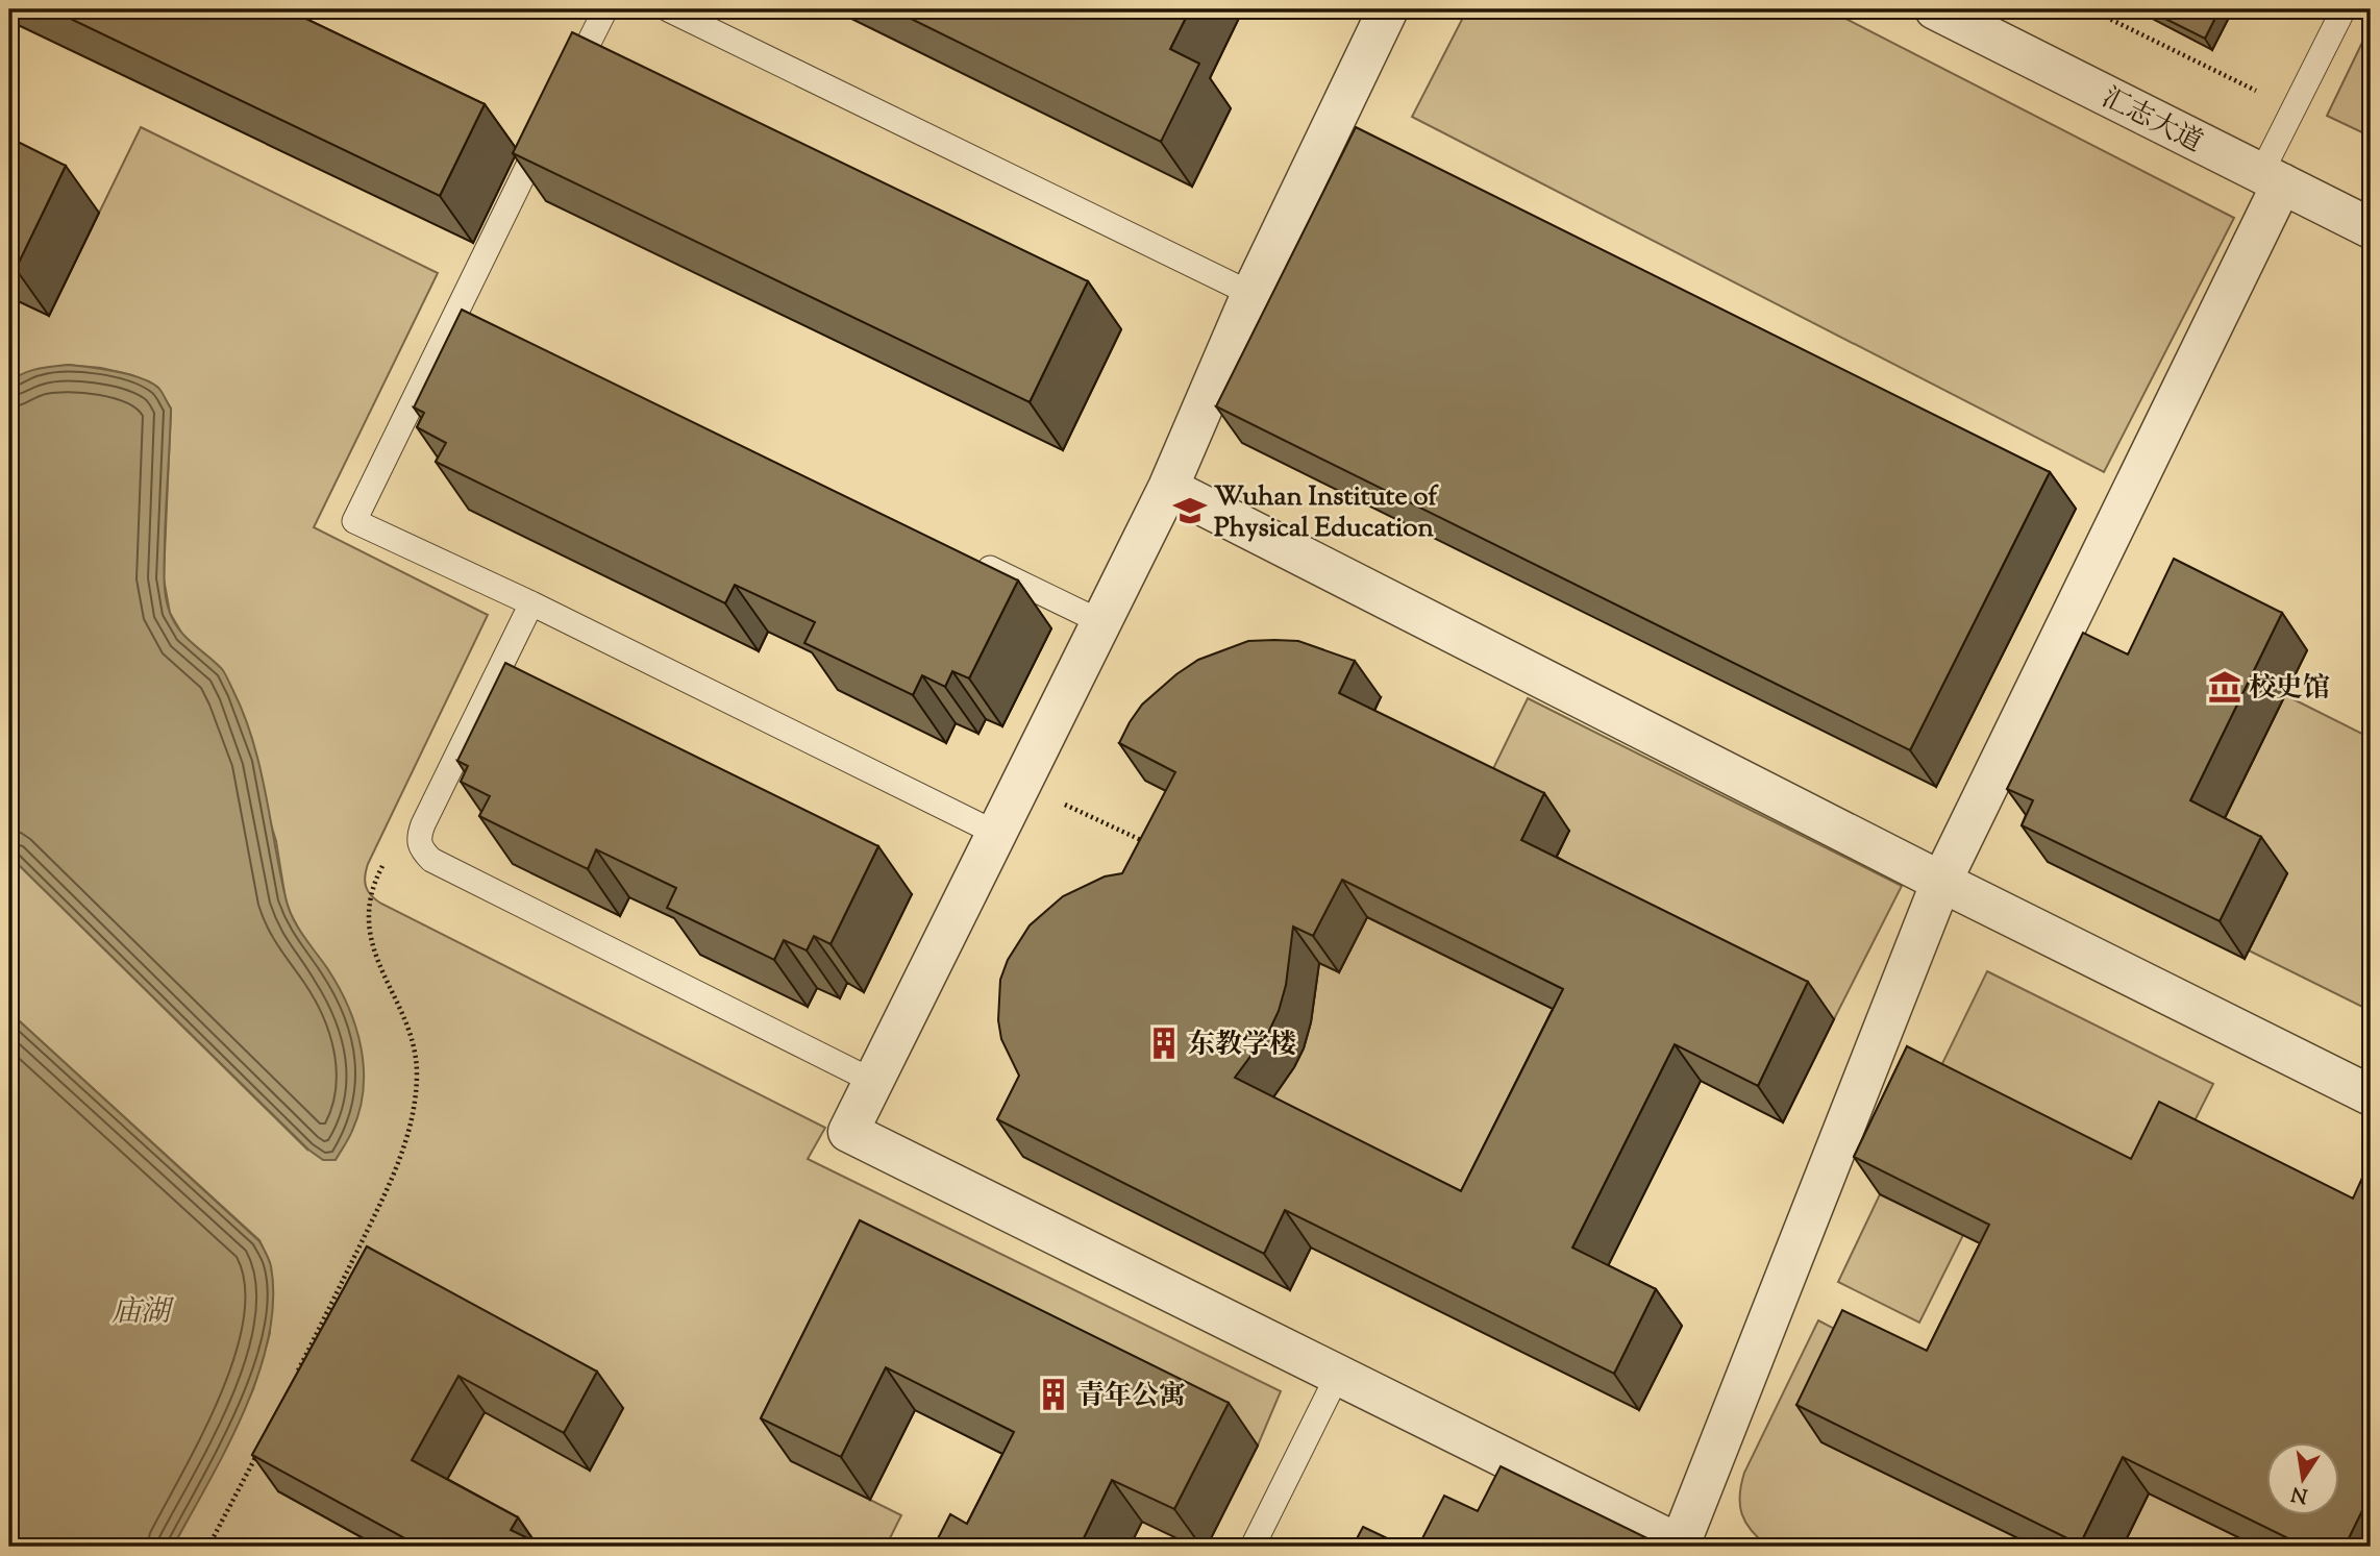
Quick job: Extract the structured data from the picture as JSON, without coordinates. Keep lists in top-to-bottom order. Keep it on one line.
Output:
{"streets":{"street":["汇志大道"]},"water":["庙湖"],"places":{"school or university":["Wuhan Institute of Physical Education"],"museum":["校史馆"],"building":["东教学楼","青年公寓"]},"north":"bottom"}
